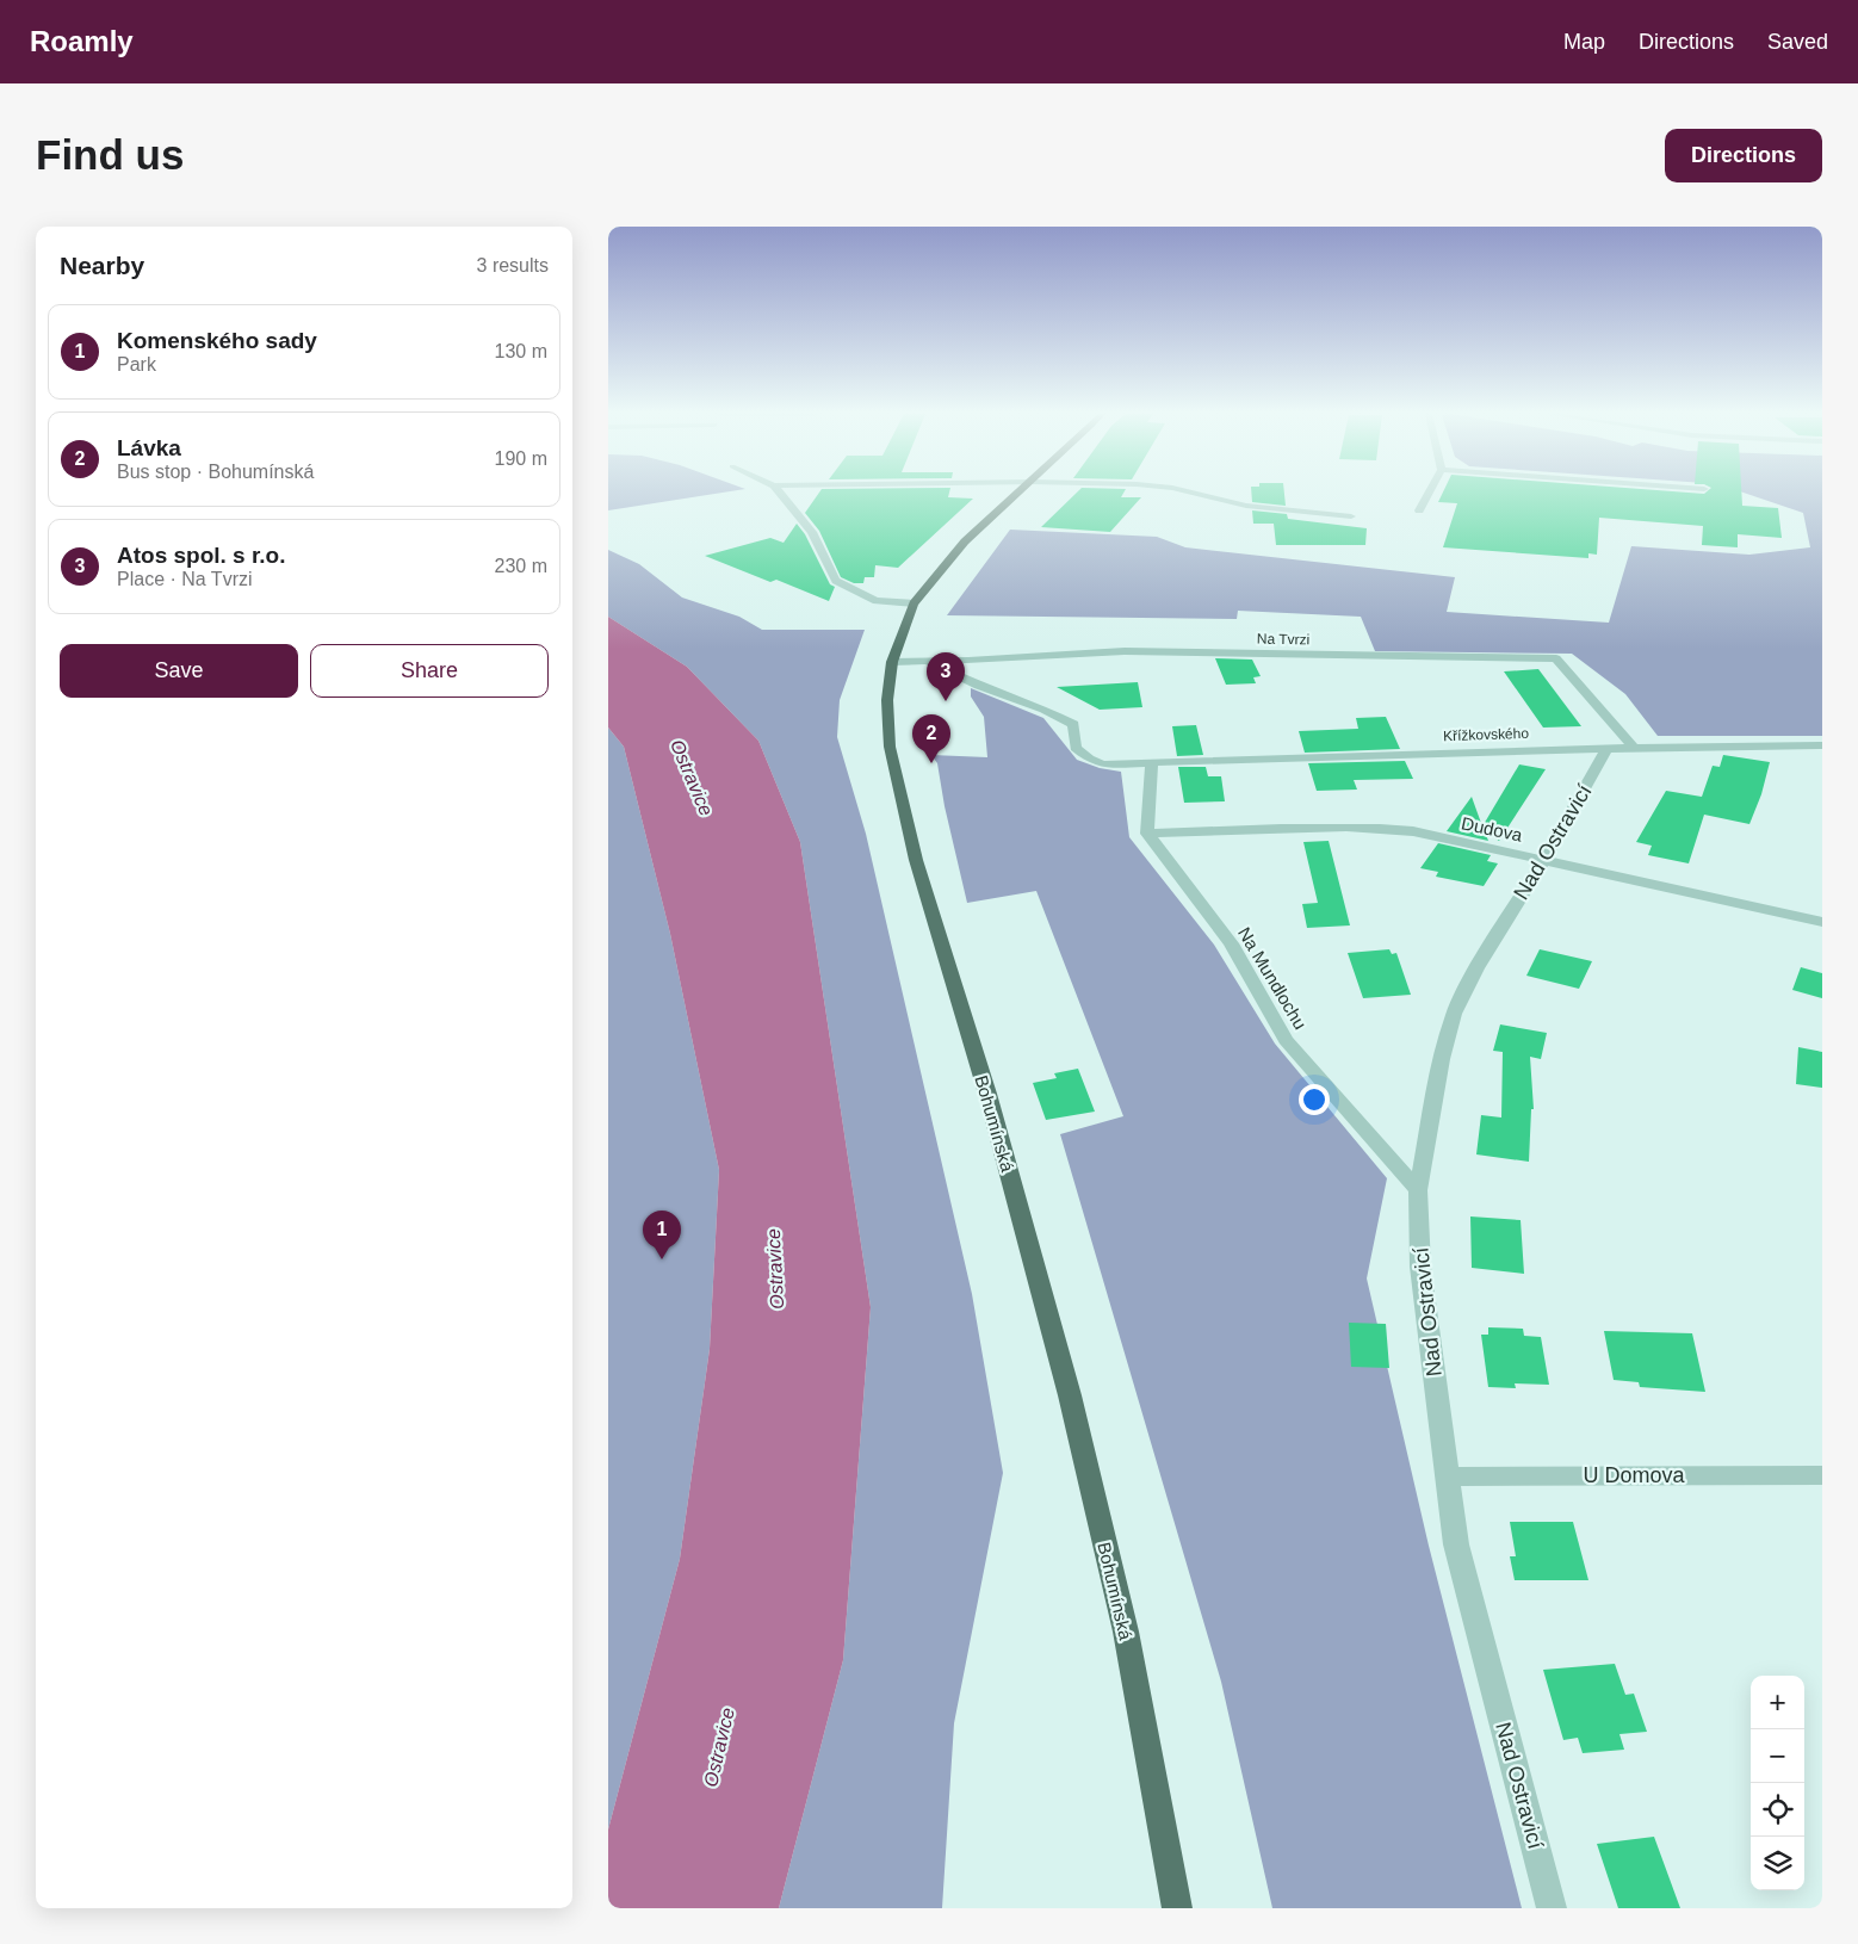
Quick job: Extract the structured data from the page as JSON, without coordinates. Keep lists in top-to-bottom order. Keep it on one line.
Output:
{"streets":{"main road":["Bohumínská"],"street":["Na Tvrzi","Křížkovského","Dudova","Nad Ostravicí","Na Mundlochu","U Domova"]},"crossings":[["Na Tvrzi","Křížkovského"],["Na Tvrzi","Bohumínská"],["Křížkovského","Nad Ostravicí"],["Dudova","Nad Ostravicí"],["Dudova","Na Mundlochu"],["Nad Ostravicí","Na Mundlochu"],["Nad Ostravicí","U Domova"]],"water":["Ostravice"],"page":{"header":"Roamly","nav":["Map","Directions","Saved"],"buttons":["Directions",["Save","Share"]],"title":"Find us","heading":["Nearby","3 results"],"list":[{"mark":"1","name":"Komenského sady","note":"Park","value":"130 m"},{"mark":"2","name":"Lávka","note":"Bus stop · Bohumínská","value":"190 m"},{"mark":"3","name":"Atos spol. s r.o.","note":"Place · Na Tvrzi","value":"230 m"}],"pins":["3","2","1"],"map_buttons":["+","−"]}}
